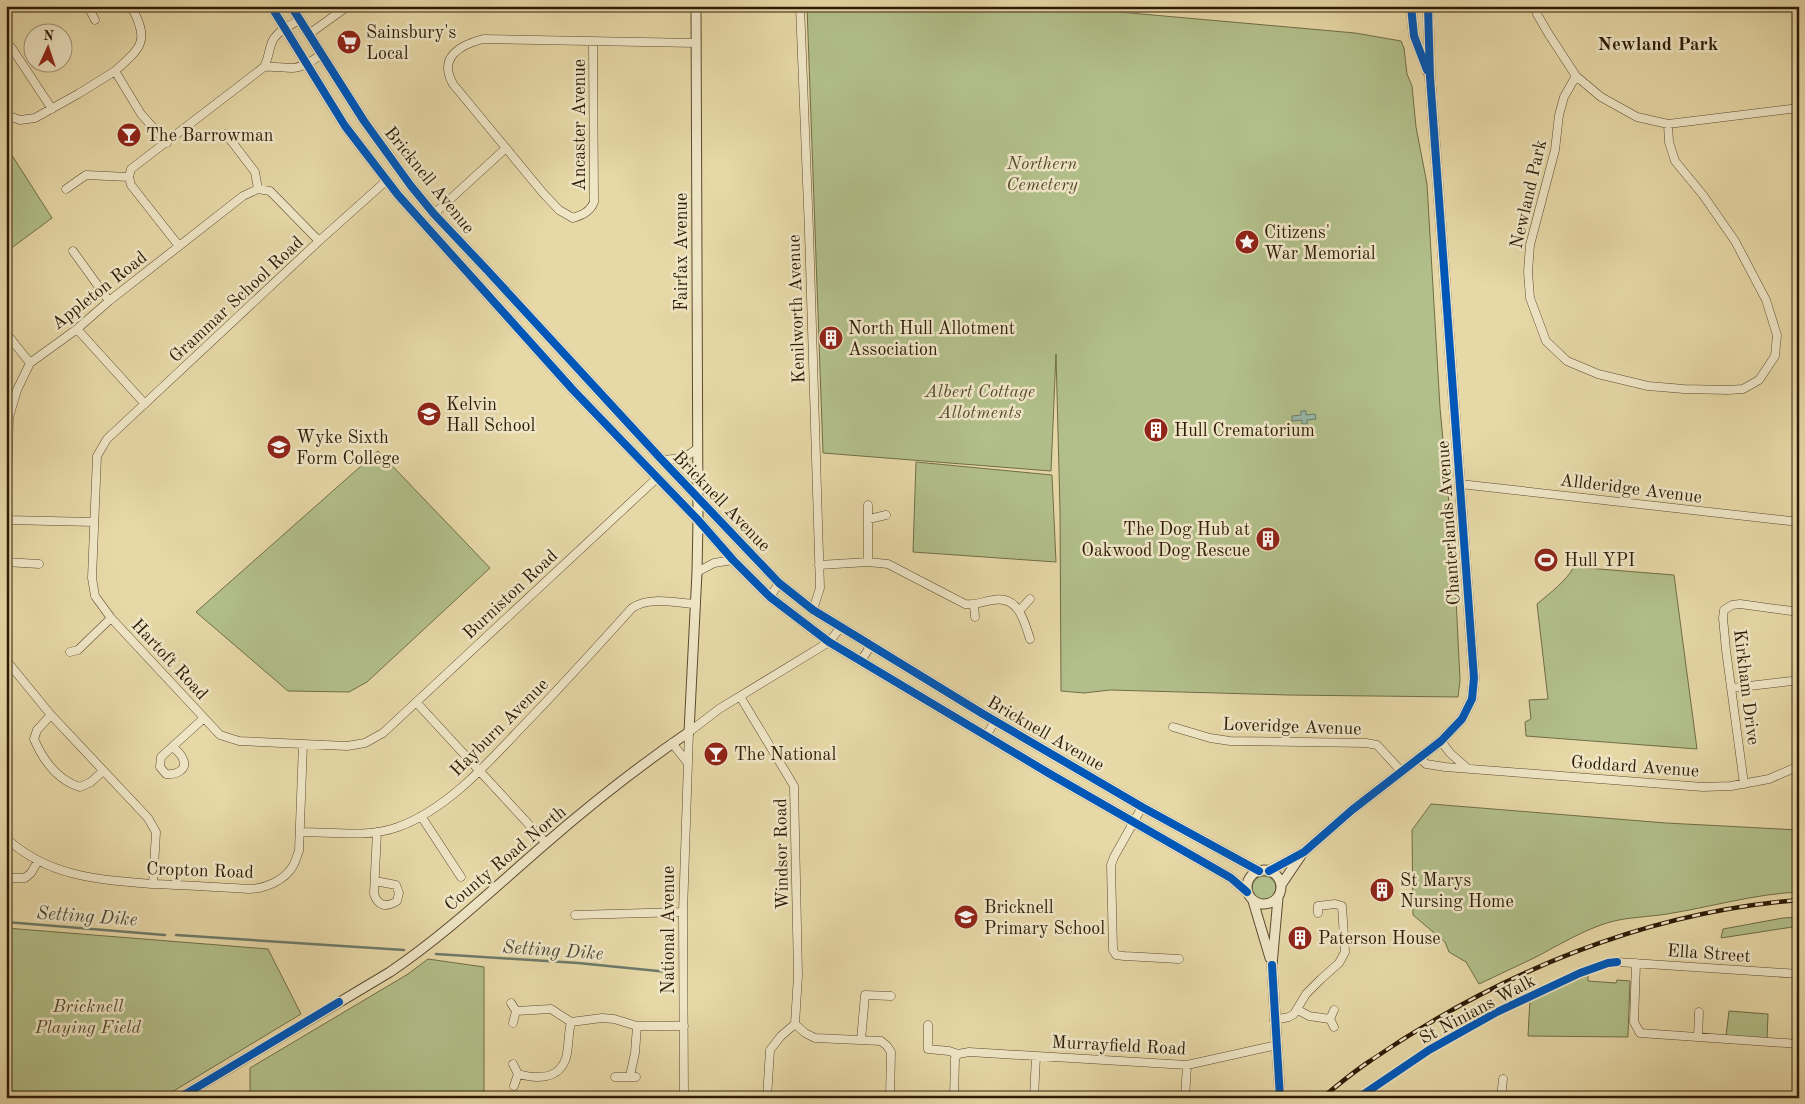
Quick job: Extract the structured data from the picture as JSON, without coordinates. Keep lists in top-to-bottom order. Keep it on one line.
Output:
{"streets":{"street":["Ancaster Avenue","Bricknell Avenue","Newland Park","Fairfax Avenue","Appleton Road","Grammar School Road","Kenilworth Avenue","Allderidge Avenue","Chanterlands Avenue","Burniston Road","Hartoft Road","Kirkham Drive","Loveridge Avenue","Hayburn Avenue","Goddard Avenue","Windsor Road","County Road North","Cropton Road","National Avenue","Ella Street","Murrayfield Road"],"cycle path":["St Ninians Walk"]},"crossings":[["Ancaster Avenue","Fairfax Avenue"],["Bricknell Avenue","Fairfax Avenue"],["Bricknell Avenue","Grammar School Road"],["Bricknell Avenue","Kenilworth Avenue"],["Bricknell Avenue","Chanterlands Avenue"],["Bricknell Avenue","Burniston Road"],["Bricknell Avenue","County Road North"],["Bricknell Avenue","National Avenue"],["Fairfax Avenue","National Avenue"],["Grammar School Road","Hartoft Road"],["Allderidge Avenue","Chanterlands Avenue"],["Chanterlands Avenue","Loveridge Avenue"],["Chanterlands Avenue","Goddard Avenue"],["Burniston Road","Hartoft Road"],["Hartoft Road","Cropton Road"],["Kirkham Drive","Goddard Avenue"],["Hayburn Avenue","Cropton Road"],["Hayburn Avenue","National Avenue"],["Windsor Road","County Road North"],["County Road North","National Avenue"]],"districts":["Newland Park"],"water":["Setting Dike"],"parks":["Northern Cemetery","Albert Cottage Allotments","Bricknell Playing Field"],"places":{"supermarket":["Sainsbury's Local"],"bar":["The Barrowman","The National"],"place":["Citizens' War Memorial"],"building":["North Hull Allotment Association","Hull Crematorium","The Dog Hub at Oakwood Dog Rescue","St Marys Nursing Home","Paterson House"],"school or university":["Kelvin Hall School","Wyke Sixth Form College","Bricknell Primary School"],"sports":["Hull YPI"]},"north":"top"}
